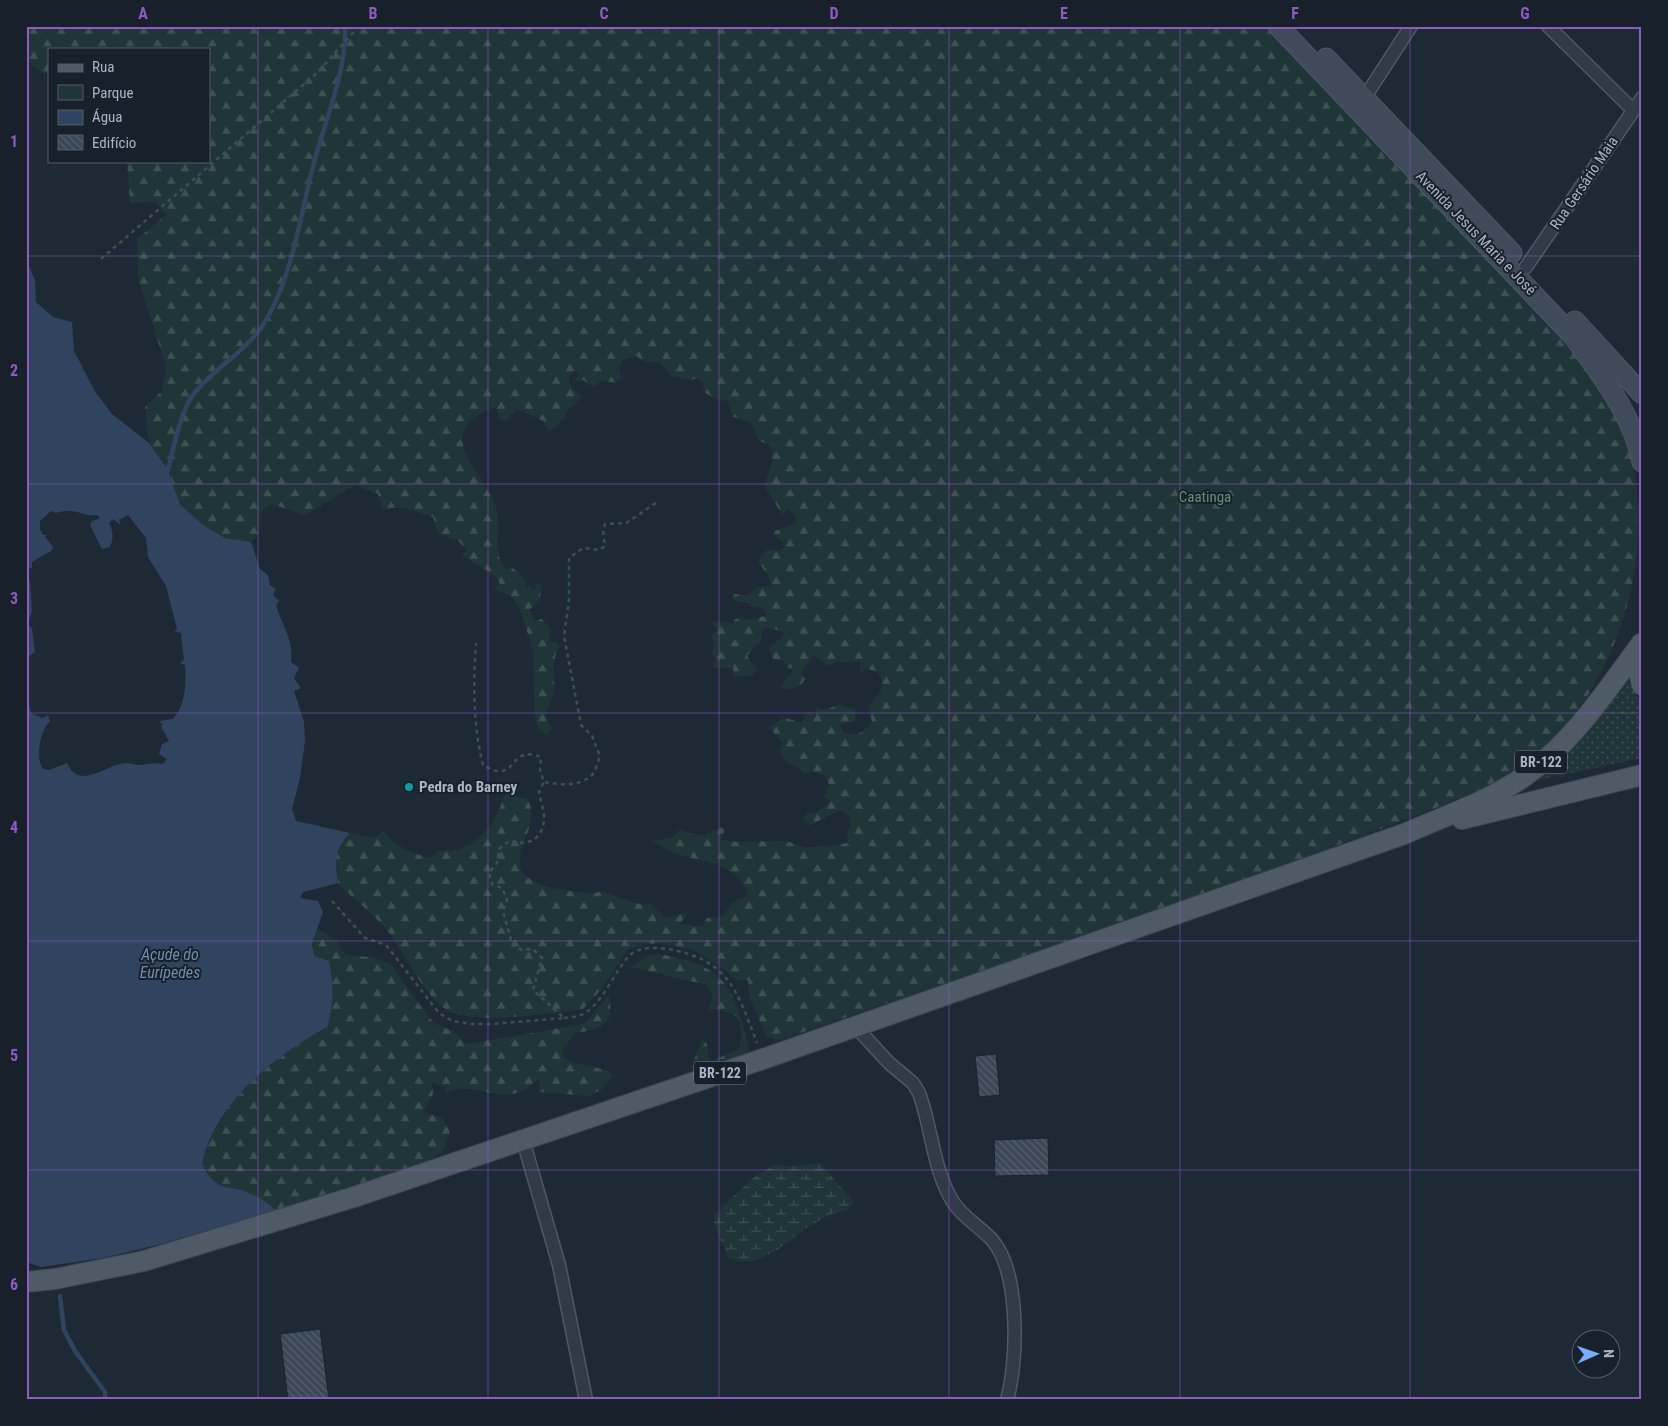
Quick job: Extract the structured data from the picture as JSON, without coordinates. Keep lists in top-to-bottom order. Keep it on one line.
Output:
{"streets":{"main road":["Avenida Jesus Maria e José","BR-122"],"street":["Rua Gersário Maia"]},"crossings":[["Rua Gersário Maia","Avenida Jesus Maria e José"]],"water":["Açude do Eurípedes"],"parks":["Caatinga"],"places":["Pedra do Barney"],"legend":["Rua","Parque","Água","Edifício"],"north":"right","grid":{"columns":["A","B","C","D","E","F","G"],"rows":["1","2","3","4","5","6"]}}
